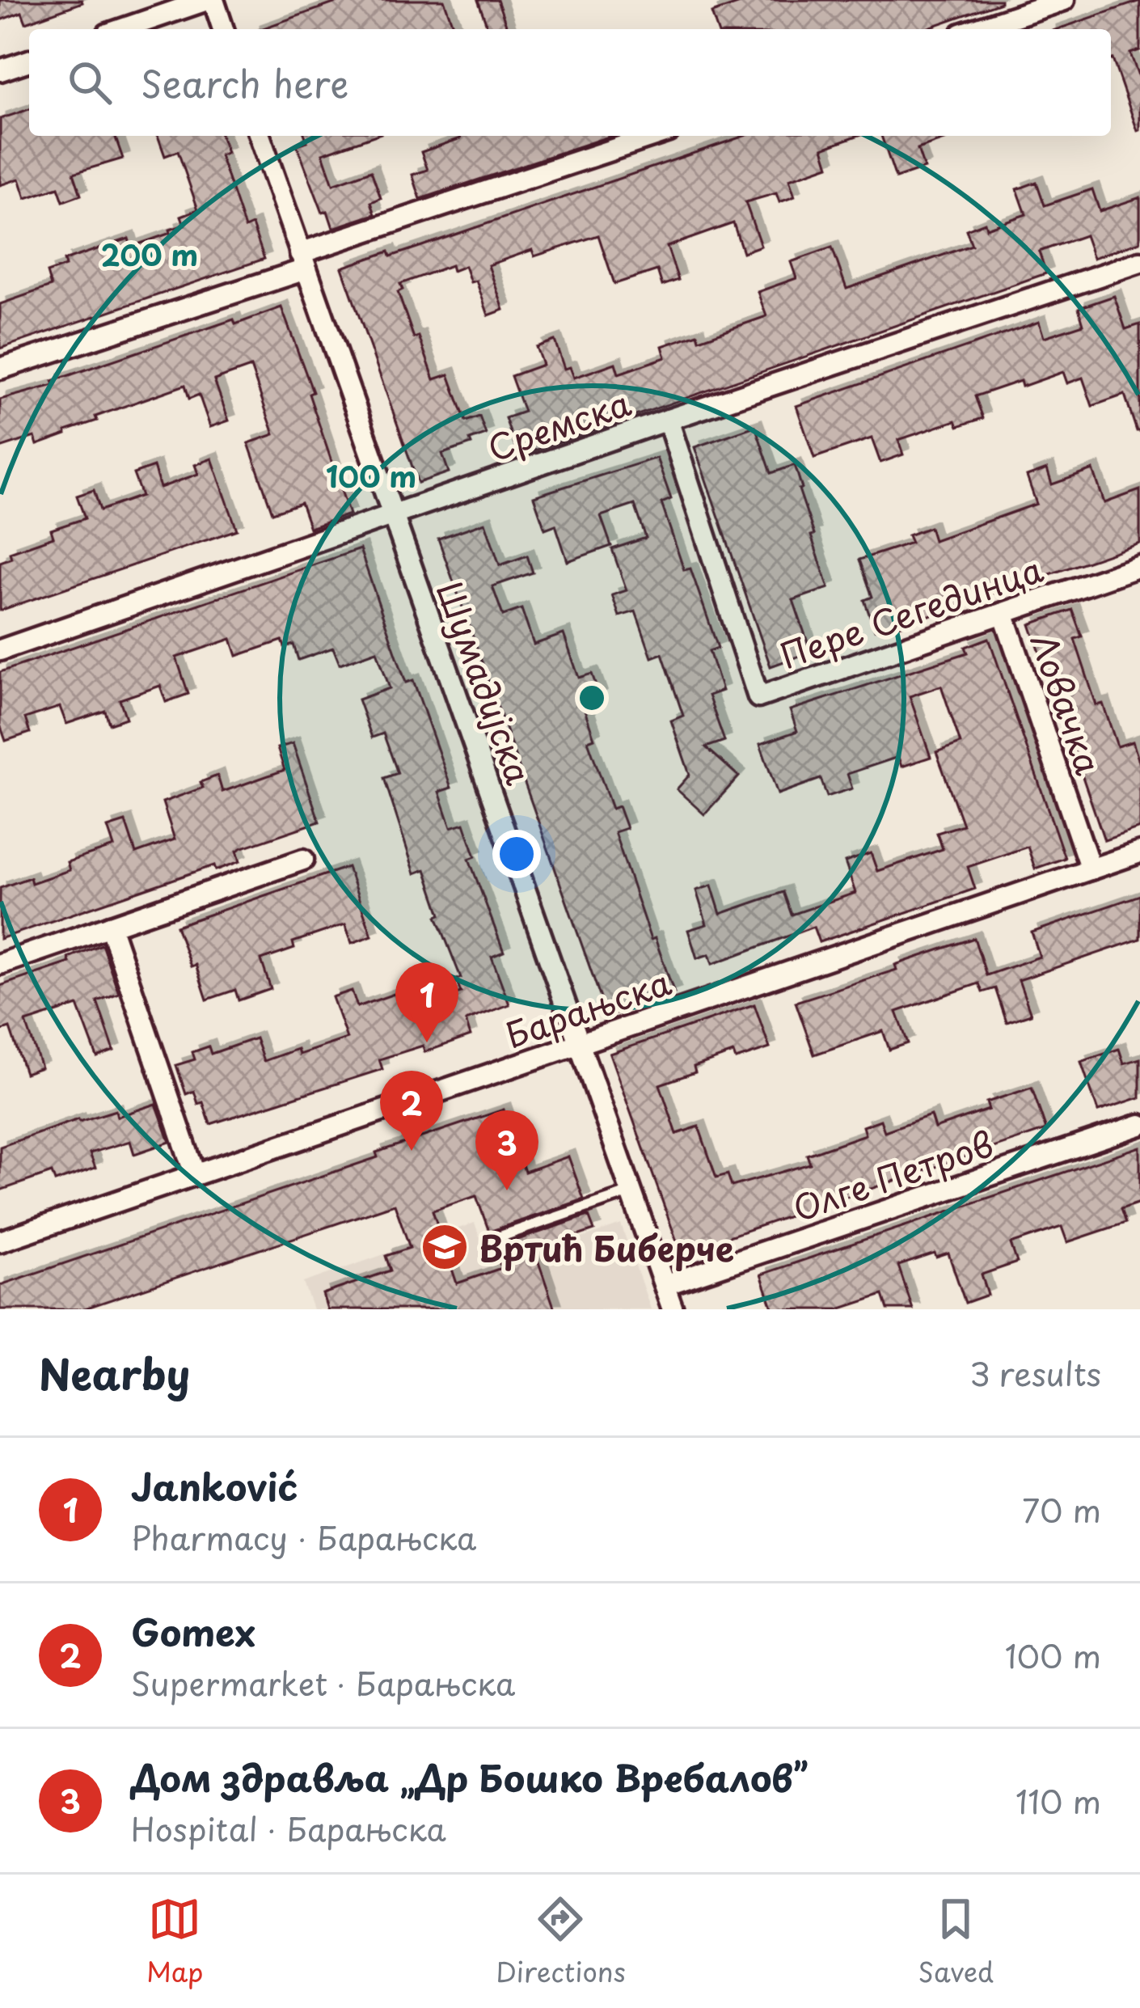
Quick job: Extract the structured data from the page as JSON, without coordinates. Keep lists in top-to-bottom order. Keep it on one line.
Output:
{"streets":{"street":["Сремска","Пере Сегединца","Шумадијска","Ловачка","Барањска","Олге Петров"]},"crossings":[["Сремска","Пере Сегединца"],["Сремска","Шумадијска"],["Пере Сегединца","Ловачка"],["Шумадијска","Барањска"],["Шумадијска","Олге Петров"],["Ловачка","Барањска"]],"places":{"school or university":["Вртић Биберче"]},"page":{"search":"Search here","pins":["1","2","3"],"heading":["Nearby","3 results"],"list":[{"mark":"1","name":"Janković","note":"Pharmacy · Барањска","value":"70 m"},{"mark":"2","name":"Gomex","note":"Supermarket · Барањска","value":"100 m"},{"mark":"3","name":"Дом здравља „Др Бошко Вребалов”","note":"Hospital · Барањска","value":"110 m"}],"nav":["Map","Directions","Saved"]},"rings":["200 m","100 m"]}
